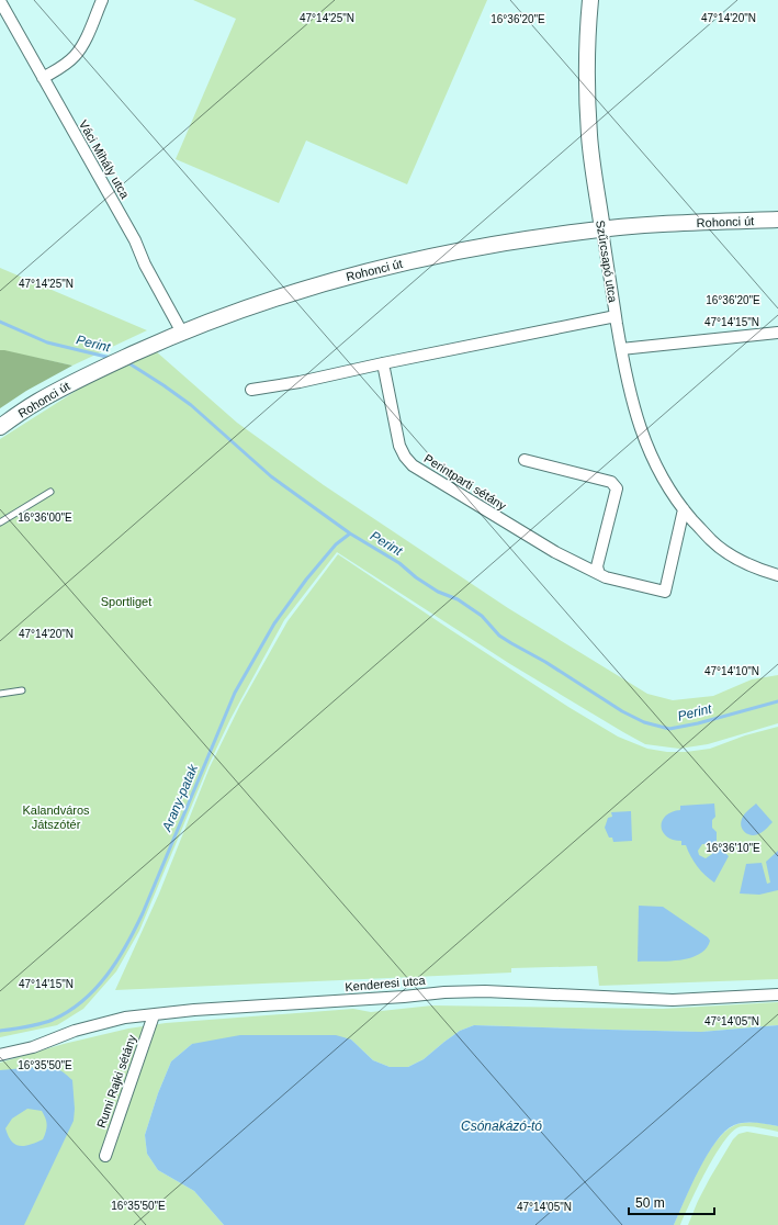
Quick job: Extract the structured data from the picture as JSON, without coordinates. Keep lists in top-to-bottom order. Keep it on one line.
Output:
{"streets":{"main road":["Rohonci út","Szűrcsapó utca"],"street":["Váci Mihály utca","Perintparti sétány","Kenderesi utca","Rumi Rajki sétány"]},"crossings":[["Váci Mihály utca","Rohonci út"],["Rohonci út","Szűrcsapó utca"],["Kenderesi utca","Rumi Rajki sétány"]],"water":["Perint","Arany-patak","Csónakázó-tó"],"parks":["Sportliget","Kalandváros Játszótér"],"scale_bar":"50 m","coordinates":["47°14'25\"N","47°14'20\"N","16°36'20\"E","47°14'15\"N","16°36'00\"E","47°14'10\"N","16°36'10\"E","47°14'05\"N","16°35'50\"E"]}
